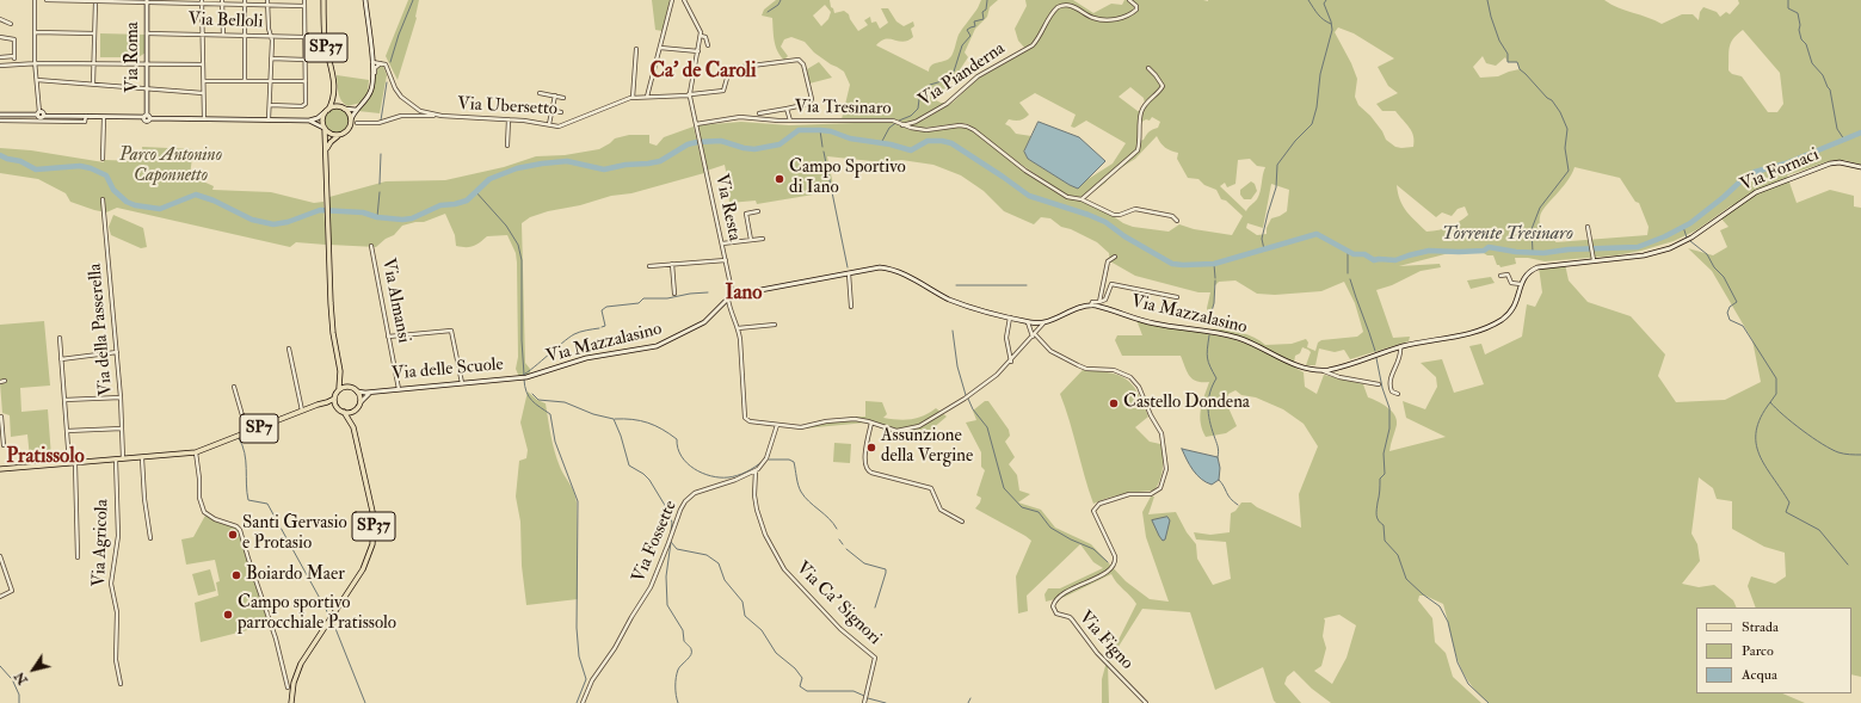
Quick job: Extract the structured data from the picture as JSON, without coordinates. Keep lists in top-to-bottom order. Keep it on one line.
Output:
{"streets":{"main road":["SP37","Via Roma","Via Fornaci","Via Mazzalasino","Via delle Scuole","SP7"],"street":["Via Belloli","Via Pianderna","Via Ubersetto","Via Tresinaro","Via Resta","Via Almansi","Via della Passerella","Via Fossette","Via Agricola","Via Ca' Signori","Via Figno"]},"crossings":[["Via Belloli","Via Roma"],["SP37","Via delle Scuole"],["SP37","SP7"],["Via Pianderna","Via Tresinaro"],["Via Ubersetto","Via Resta"],["Via Tresinaro","Via Resta"],["Via Fornaci","Via Mazzalasino"],["Via Resta","Via Mazzalasino"],["Via Almansi","Via delle Scuole"],["Via Mazzalasino","Via delle Scuole"],["Via della Passerella","SP7"],["Via delle Scuole","SP7"],["SP7","Via Agricola"],["Via Fossette","Via Ca' Signori"]],"districts":["Ca' de Caroli","Iano","Pratissolo"],"water":["Torrente Tresinaro"],"parks":["Parco Antonino Caponnetto"],"places":["Campo Sportivo di Iano","Castello Dondena","Assunzione della Vergine","Santi Gervasio e Protasio","Boiardo Maer","Campo sportivo parrocchiale Pratissolo"],"legend":["Strada","Parco","Acqua"],"north":"bottom left"}
